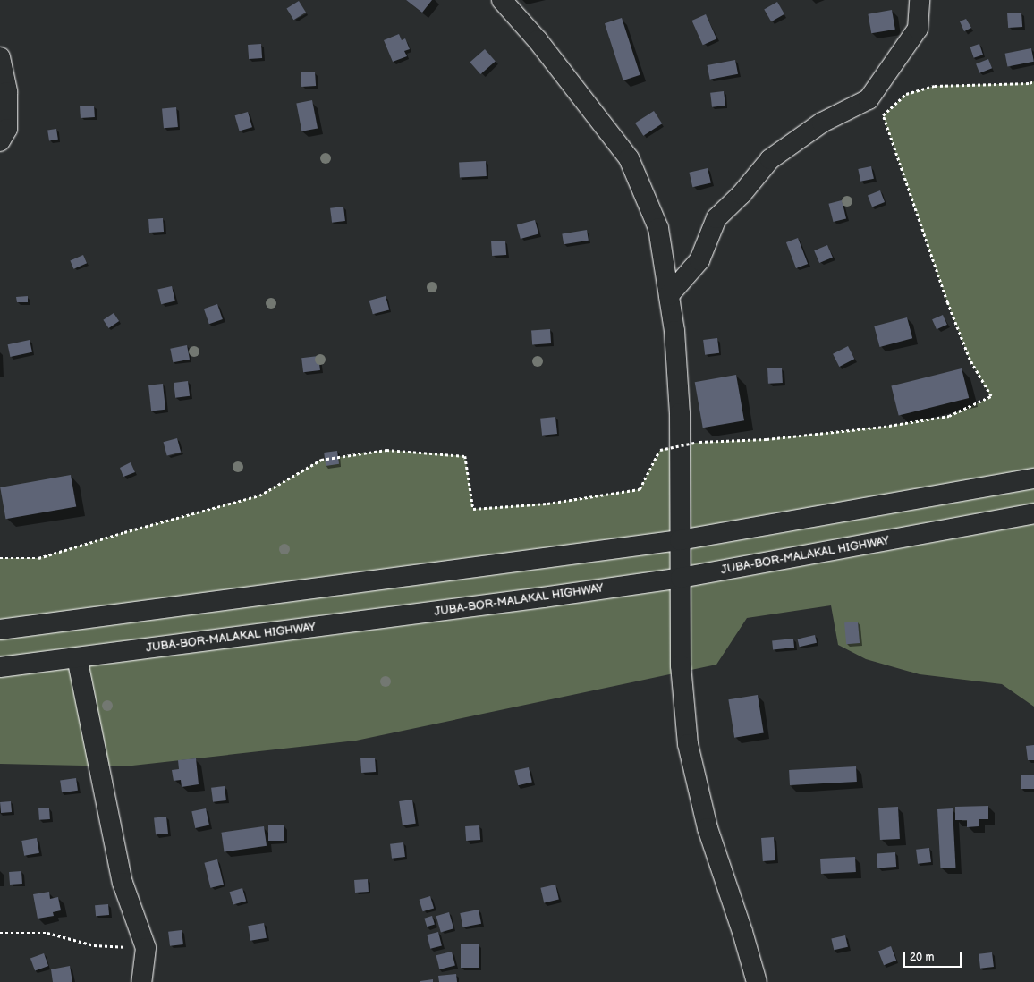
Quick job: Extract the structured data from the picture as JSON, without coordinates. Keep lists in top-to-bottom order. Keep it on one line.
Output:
{"streets":{"main road":["JUBA-BOR-MALAKAL HIGHWAY"]},"scale_bar":"20 m"}
